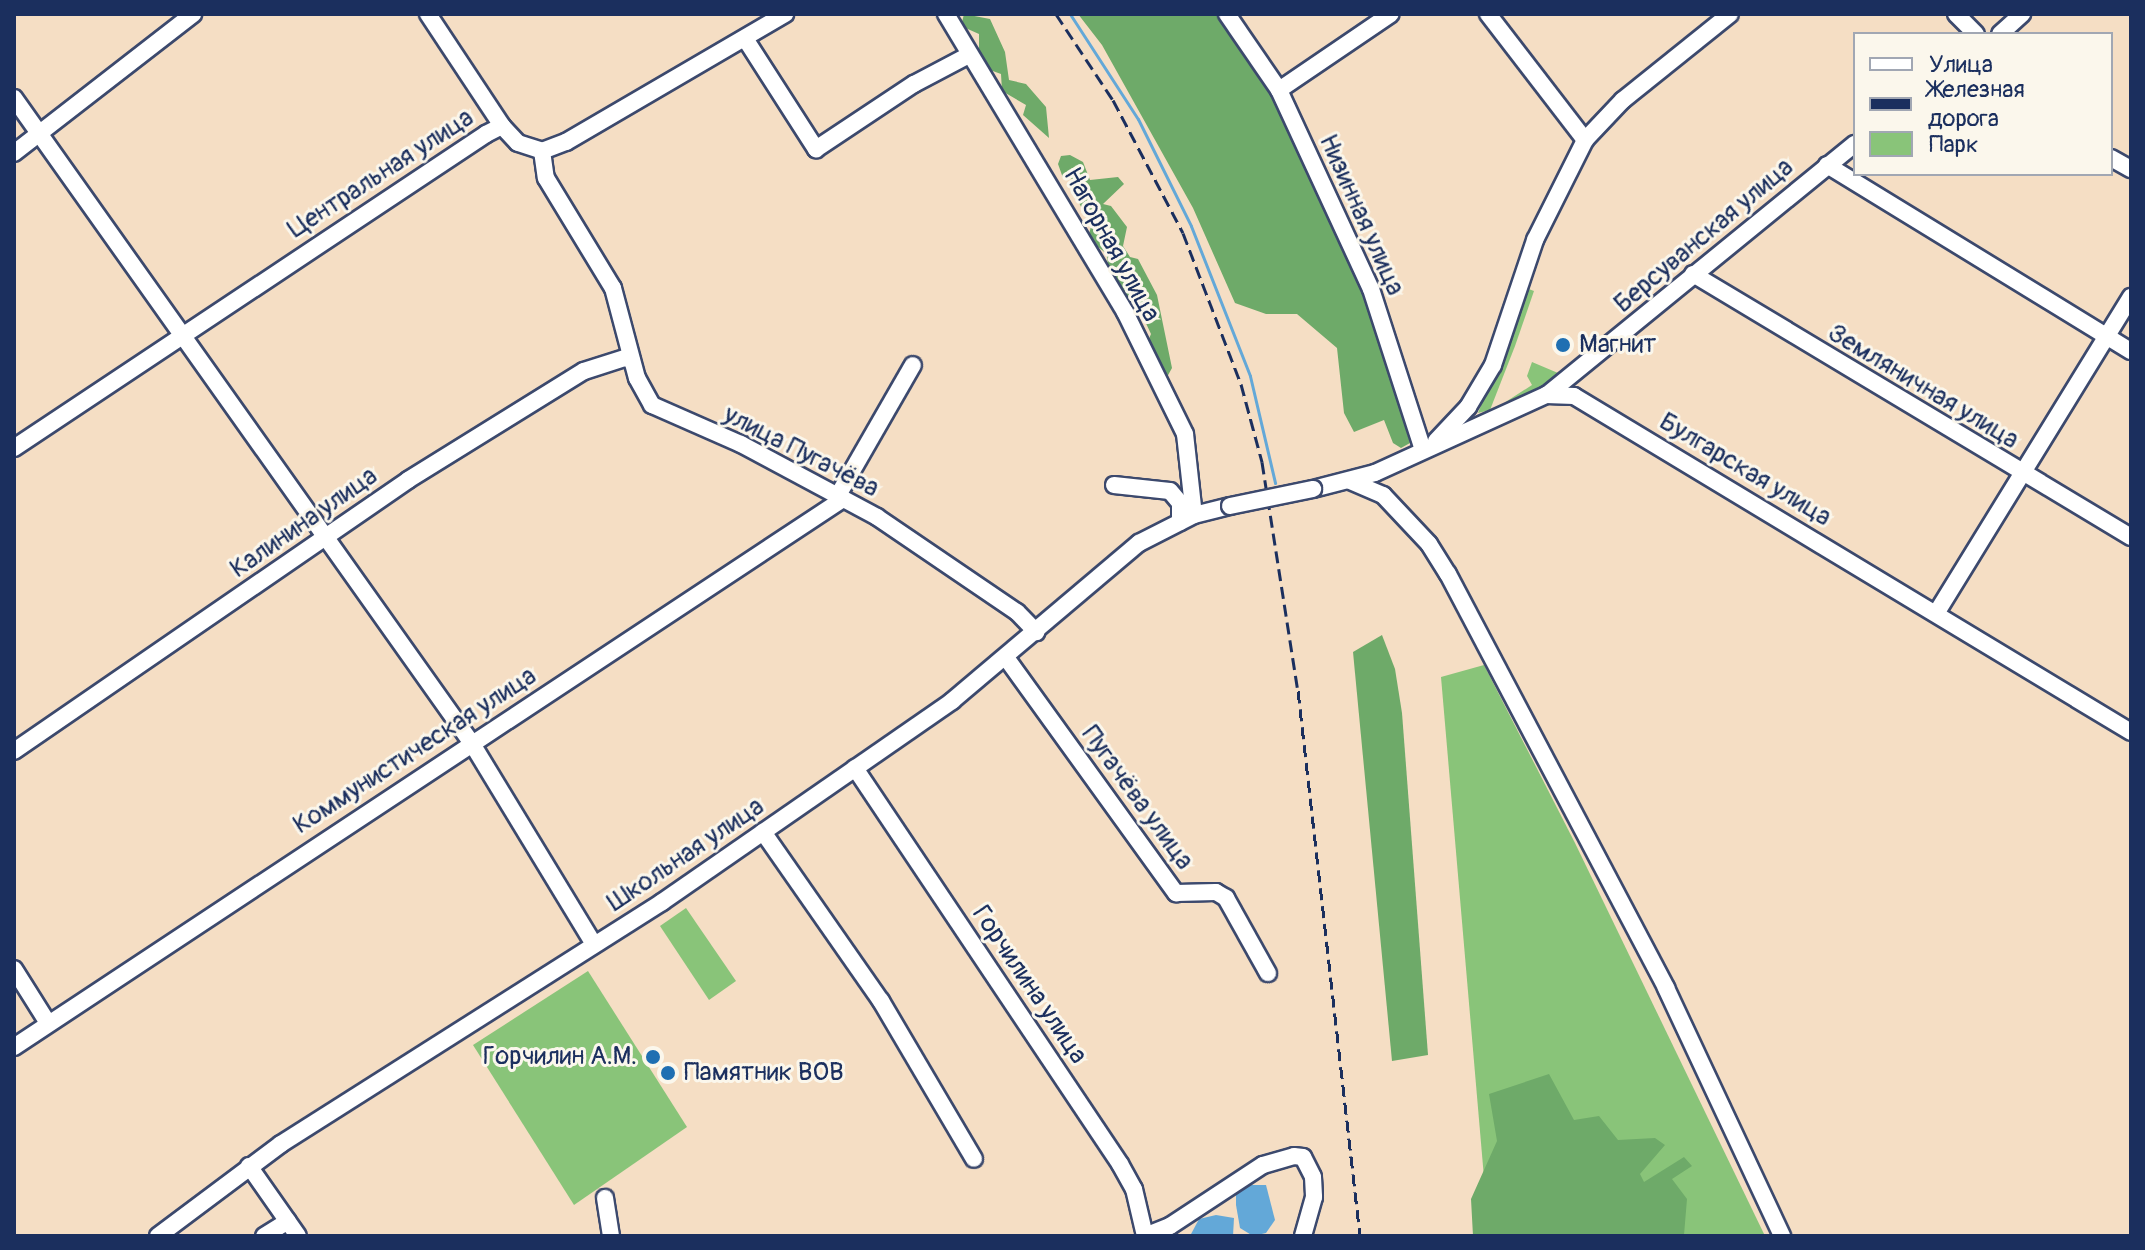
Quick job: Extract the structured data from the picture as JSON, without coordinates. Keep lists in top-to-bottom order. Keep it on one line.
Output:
{"streets":{"street":["Центральная улица","Низинная улица","Берсуванская улица","Нагорная улица","Земляничная улица","улица Пугачёва","Булгарская улица","Калинина улица","Коммунистическая улица","Пугачёва улица","Школьная улица","Горчилина улица"]},"crossings":[["Центральная улица","улица Пугачёва"],["Берсуванская улица","Земляничная улица"],["Берсуванская улица","Булгарская улица"],["Нагорная улица","Школьная улица"],["улица Пугачёва","Калинина улица"],["улица Пугачёва","Коммунистическая улица"],["улица Пугачёва","Школьная улица"],["Пугачёва улица","Школьная улица"],["Школьная улица","Горчилина улица"]],"places":["Магнит","Горчилин А.М.","Памятник ВОВ"],"legend":["Улица","Железная дорога","Парк"]}
